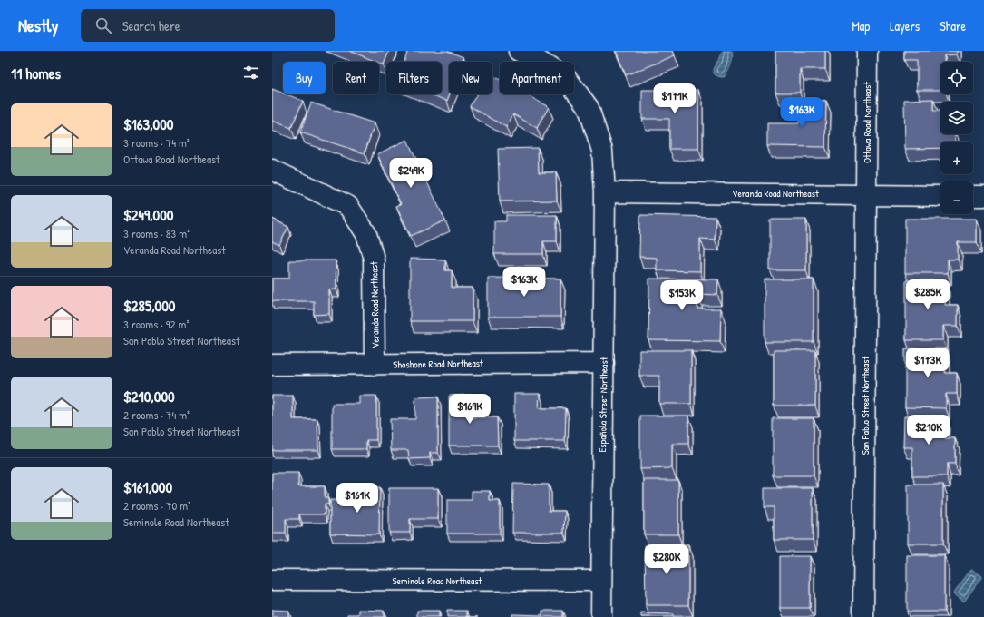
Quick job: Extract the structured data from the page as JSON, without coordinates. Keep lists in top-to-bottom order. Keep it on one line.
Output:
{"streets":{"street":["Ottawa Road Northeast","Veranda Road Northeast","Shoshone Road Northeast","Española Street Northeast","San Pablo Street Northeast","Seminole Road Northeast"]},"crossings":[["Ottawa Road Northeast","Veranda Road Northeast"],["Ottawa Road Northeast","San Pablo Street Northeast"],["Veranda Road Northeast","Shoshone Road Northeast"],["Veranda Road Northeast","Española Street Northeast"],["Veranda Road Northeast","San Pablo Street Northeast"],["Shoshone Road Northeast","Española Street Northeast"],["Española Street Northeast","Seminole Road Northeast"]],"page":{"header":"Nestly","search":"Search here","nav":["Map","Layers","Share"],"heading":"11 homes","map_buttons":["+","−"],"chip":["Buy","Rent","Filters","New","Apartment"],"price":["$171K","$163K","$249K","$163K","$285K","$153K","$173K","$169K","$210K","$161K","$280K"],"list":[{"name":"$163,000","note":"3 rooms · 74 m² · Ottawa Road Northeast"},{"name":"$249,000","note":"3 rooms · 83 m² · Veranda Road Northeast"},{"name":"$285,000","note":"3 rooms · 92 m² · San Pablo Street Northeast"},{"name":"$210,000","note":"2 rooms · 74 m² · San Pablo Street Northeast"},{"name":"$161,000","note":"2 rooms · 70 m² · Seminole Road Northeast"}]}}
